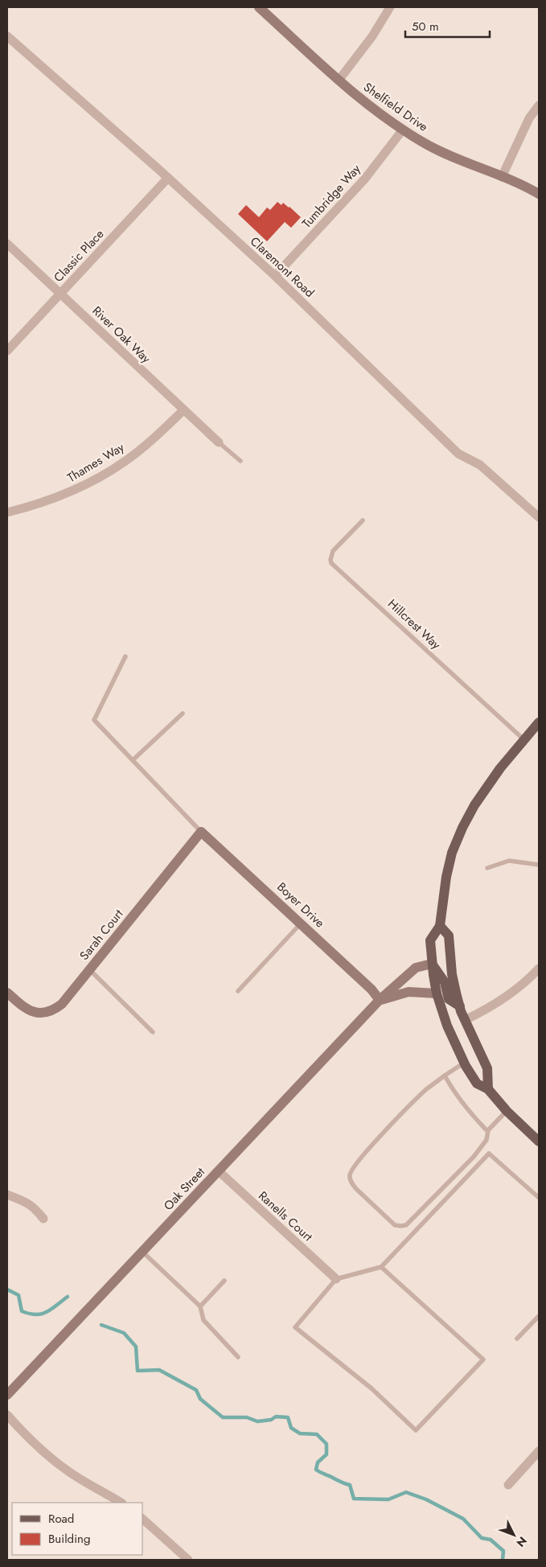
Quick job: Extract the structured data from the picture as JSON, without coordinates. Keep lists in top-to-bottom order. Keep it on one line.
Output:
{"streets":{"street":["Shelfield Drive","Tumbridge Way","Classic Place","Claremont Road","River Oak Way","Thames Way","Boyer Drive","Sarah Court","Oak Street","Ranells Court"],"lane":["Hillcrest Way"]},"crossings":[["Shelfield Drive","Tumbridge Way"],["Tumbridge Way","Claremont Road"],["Classic Place","Claremont Road"],["Classic Place","River Oak Way"],["River Oak Way","Thames Way"],["Boyer Drive","Sarah Court"],["Boyer Drive","Oak Street"],["Oak Street","Ranells Court"]],"legend":["Road","Building"],"scale_bar":"50 m","north":"bottom right"}
